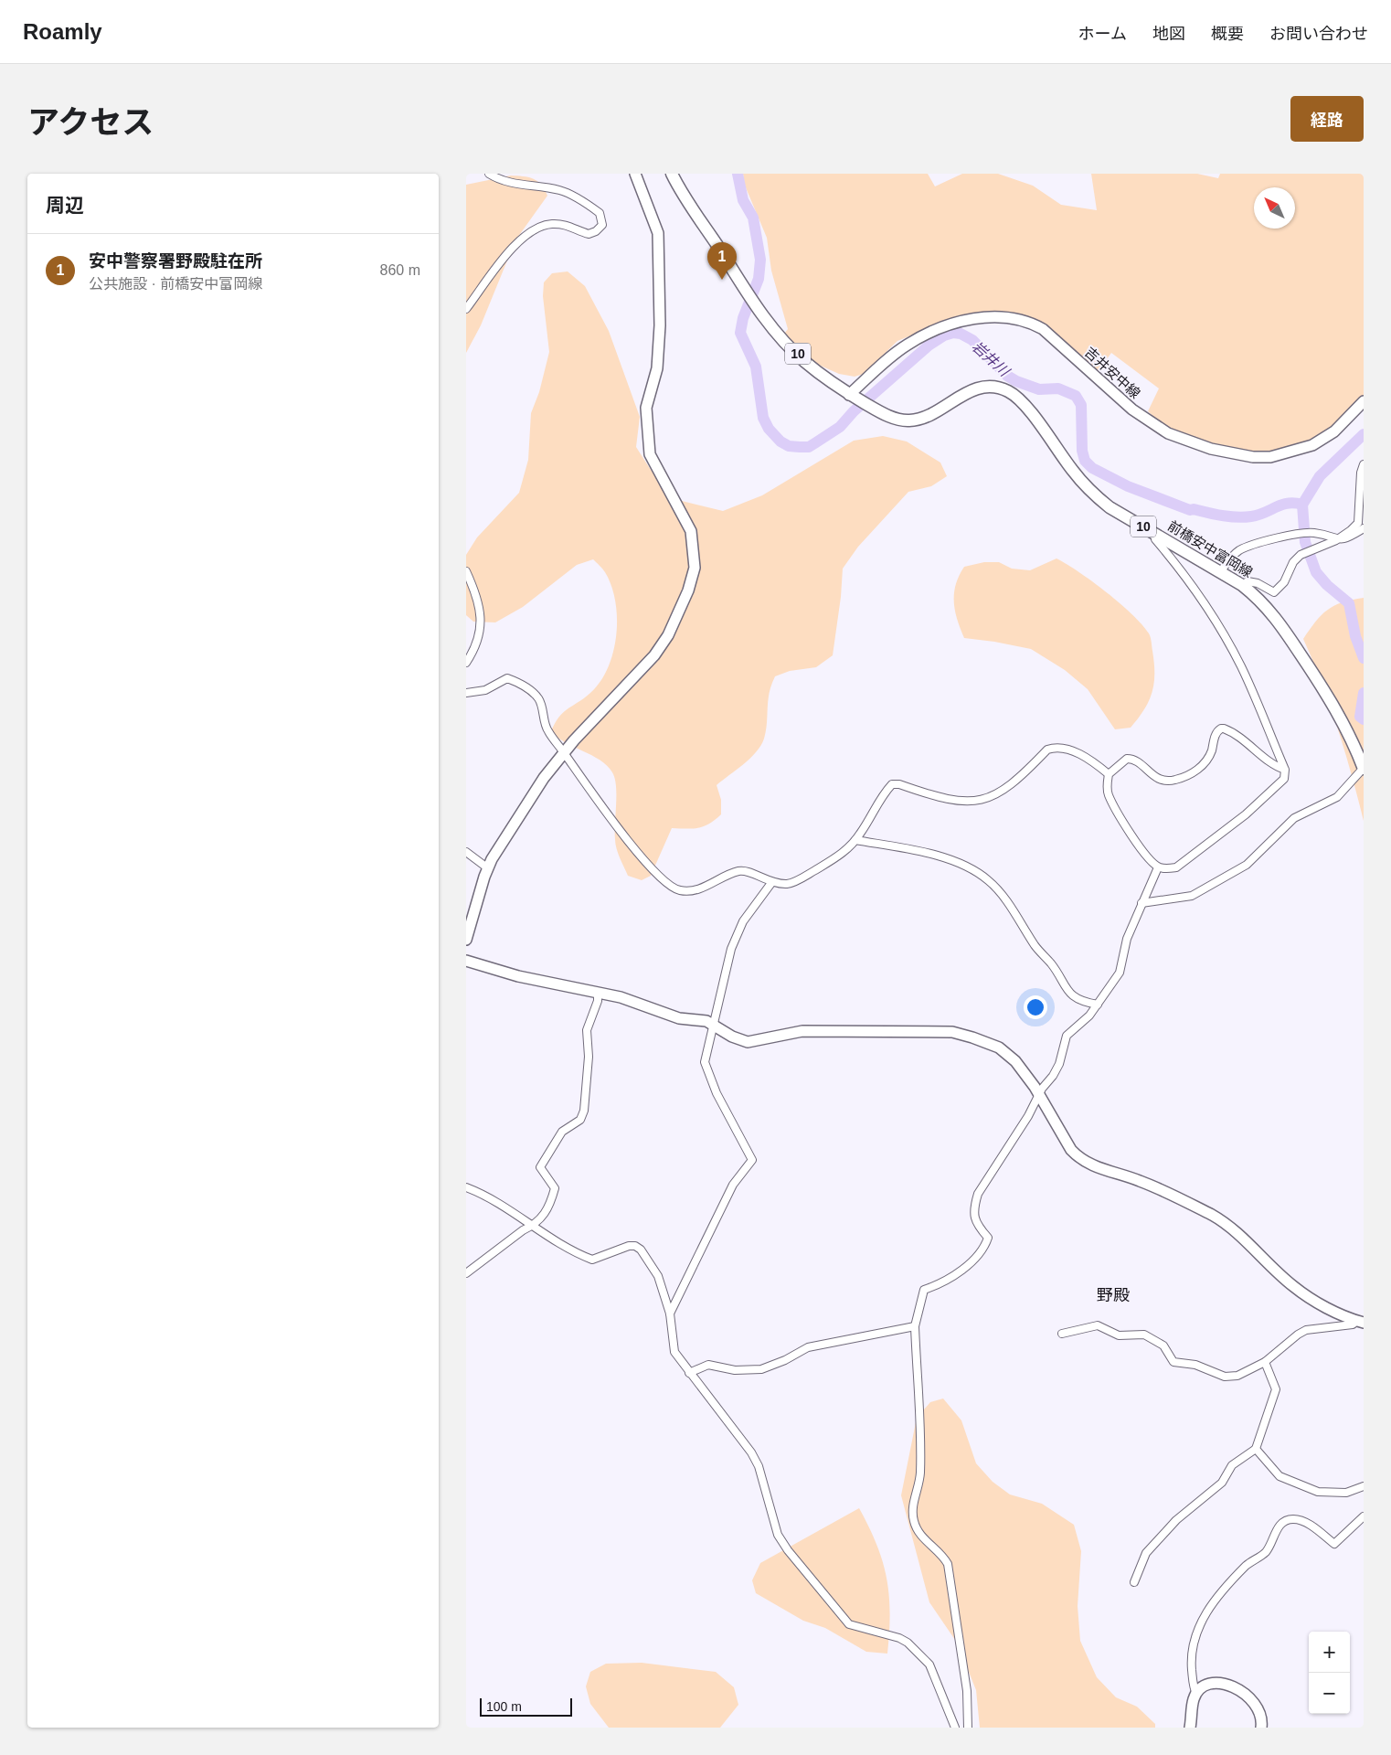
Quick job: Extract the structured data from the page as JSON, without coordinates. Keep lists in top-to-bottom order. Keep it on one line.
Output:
{"streets":{"main road":["10","前橋安中富岡線"],"street":["吉井安中線"]},"crossings":[["10","吉井安中線"],["10","前橋安中富岡線"],["吉井安中線","前橋安中富岡線"]],"districts":["野殿"],"water":["岩井川"],"scale_bar":"100 m","north":"top left","page":{"header":"Roamly","nav":["ホーム","地図","概要","お問い合わせ"],"title":"アクセス","buttons":"経路","heading":"周辺","list":[{"mark":"1","name":"安中警察署野殿駐在所","note":"公共施設 · 前橋安中富岡線","value":"860 m"}],"pins":"1","map_buttons":["+","−"],"scale":"100 m"}}
